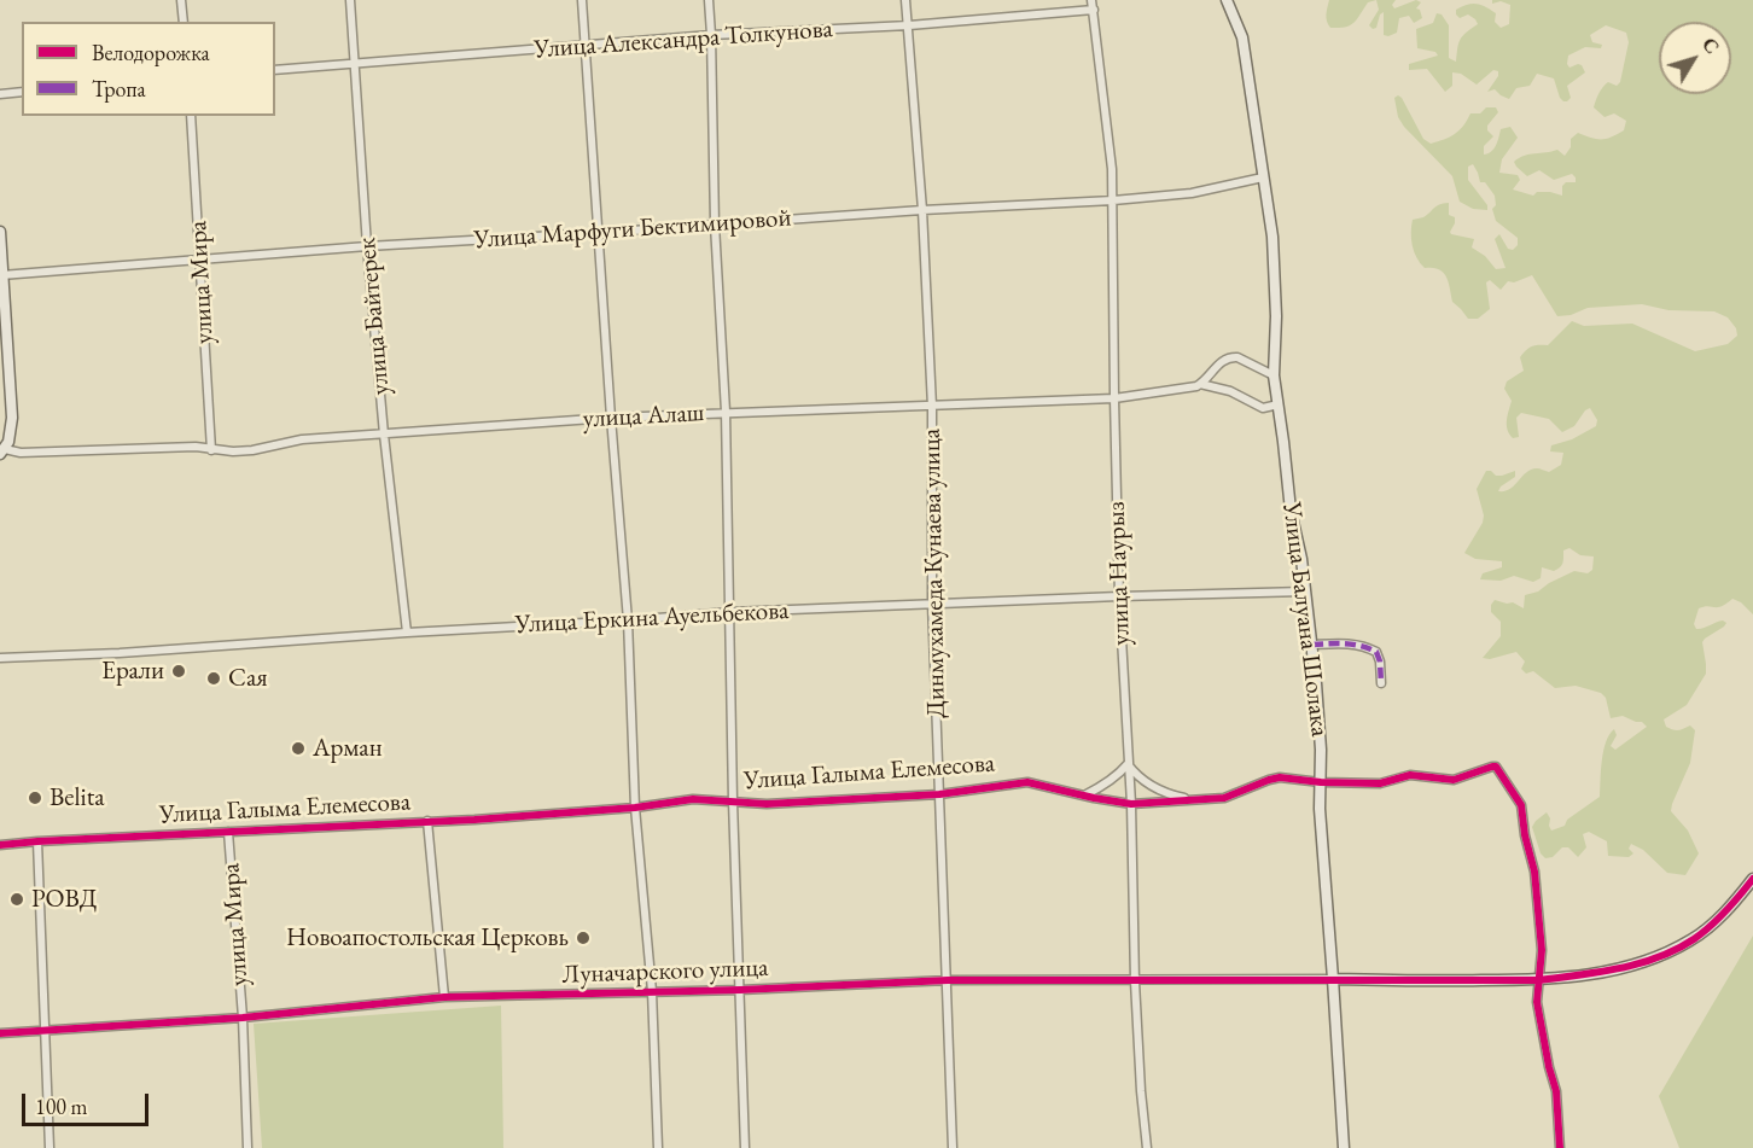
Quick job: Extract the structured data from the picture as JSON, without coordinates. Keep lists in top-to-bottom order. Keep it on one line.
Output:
{"streets":{"street":["Улица Александра Толкунова","Улица Марфуги Бектимировой","улица Мира","улица Байтерек","улица Алаш","Динмухамеда Кунаева улица","улица Наурыз","Улица Еркина Ауельбекова","Улица Балуана Шолака","Улица Галыма Елемесова","Луначарского улица"]},"crossings":[["Улица Александра Толкунова","улица Байтерек"],["Улица Александра Толкунова","Динмухамеда Кунаева улица"],["Улица Александра Толкунова","улица Наурыз"],["Улица Марфуги Бектимировой","улица Мира"],["Улица Марфуги Бектимировой","улица Байтерек"],["Улица Марфуги Бектимировой","Динмухамеда Кунаева улица"],["Улица Марфуги Бектимировой","улица Наурыз"],["Улица Марфуги Бектимировой","Улица Балуана Шолака"],["улица Мира","улица Алаш"],["улица Мира","Улица Галыма Елемесова"],["улица Мира","Луначарского улица"],["улица Байтерек","улица Алаш"],["улица Байтерек","Улица Еркина Ауельбекова"],["улица Алаш","Динмухамеда Кунаева улица"],["улица Алаш","улица Наурыз"],["Динмухамеда Кунаева улица","Улица Еркина Ауельбекова"],["Динмухамеда Кунаева улица","Улица Галыма Елемесова"],["Динмухамеда Кунаева улица","Луначарского улица"],["улица Наурыз","Улица Еркина Ауельбекова"],["улица Наурыз","Улица Галыма Елемесова"],["улица Наурыз","Луначарского улица"],["Улица Еркина Ауельбекова","Улица Балуана Шолака"],["Улица Балуана Шолака","Улица Галыма Елемесова"],["Улица Балуана Шолака","Луначарского улица"]],"places":["Ерали","Сая","Арман","Belita","РОВД","Новоапостольская Церковь"],"legend":["Велодорожка","Тропа"],"scale_bar":"100 m","north":"top right"}
